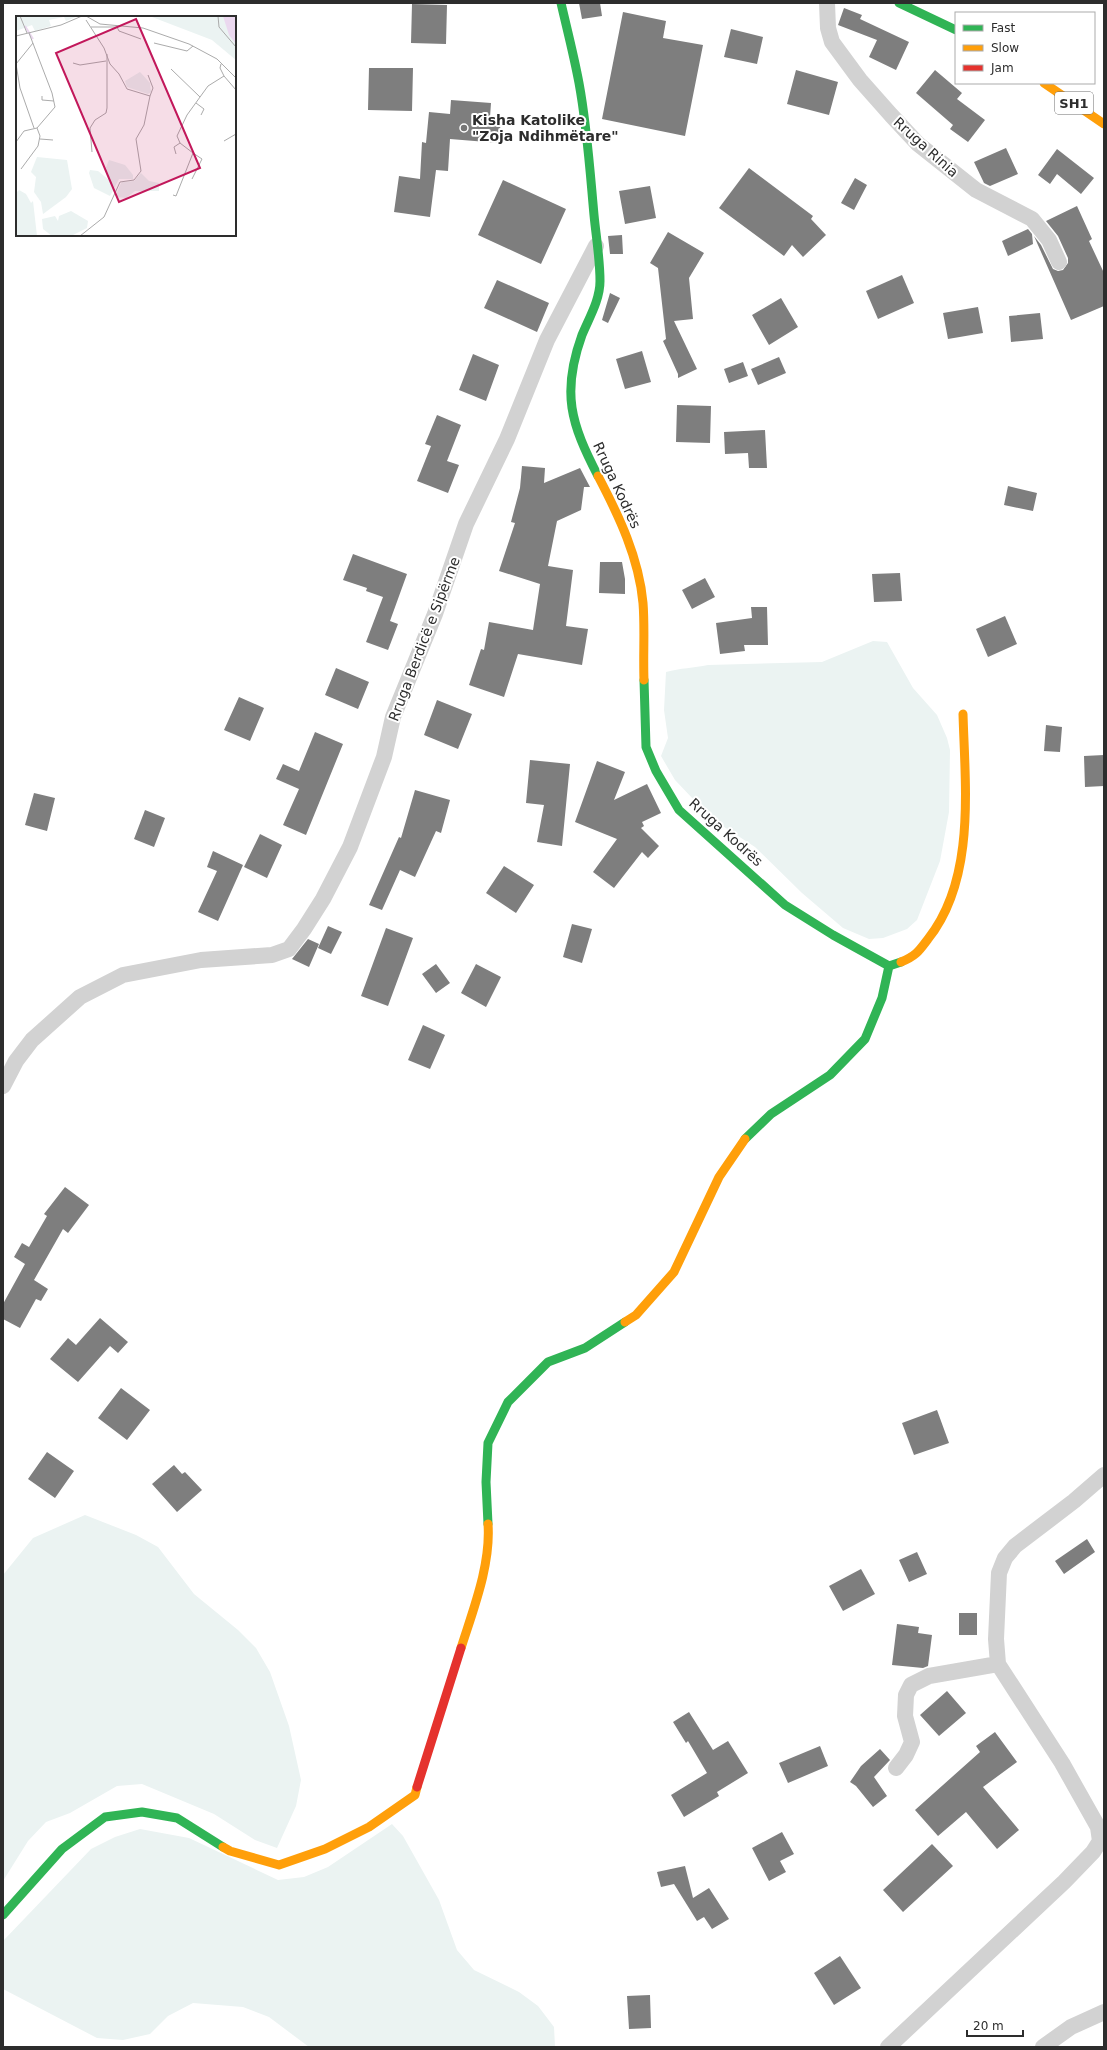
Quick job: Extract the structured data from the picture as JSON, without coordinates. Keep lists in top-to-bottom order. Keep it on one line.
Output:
{"streets":{"street":["SH1","Rruga Rinia","Rruga Kodrës","Rruga Berdicë e Sipërme"]},"crossings":[["Rruga Kodrës","Rruga Berdicë e Sipërme"]],"places":["Kisha Katolike \"Zoja Ndihmëtare\""],"legend":["Fast","Slow","Jam"],"scale_bar":"20 m"}
